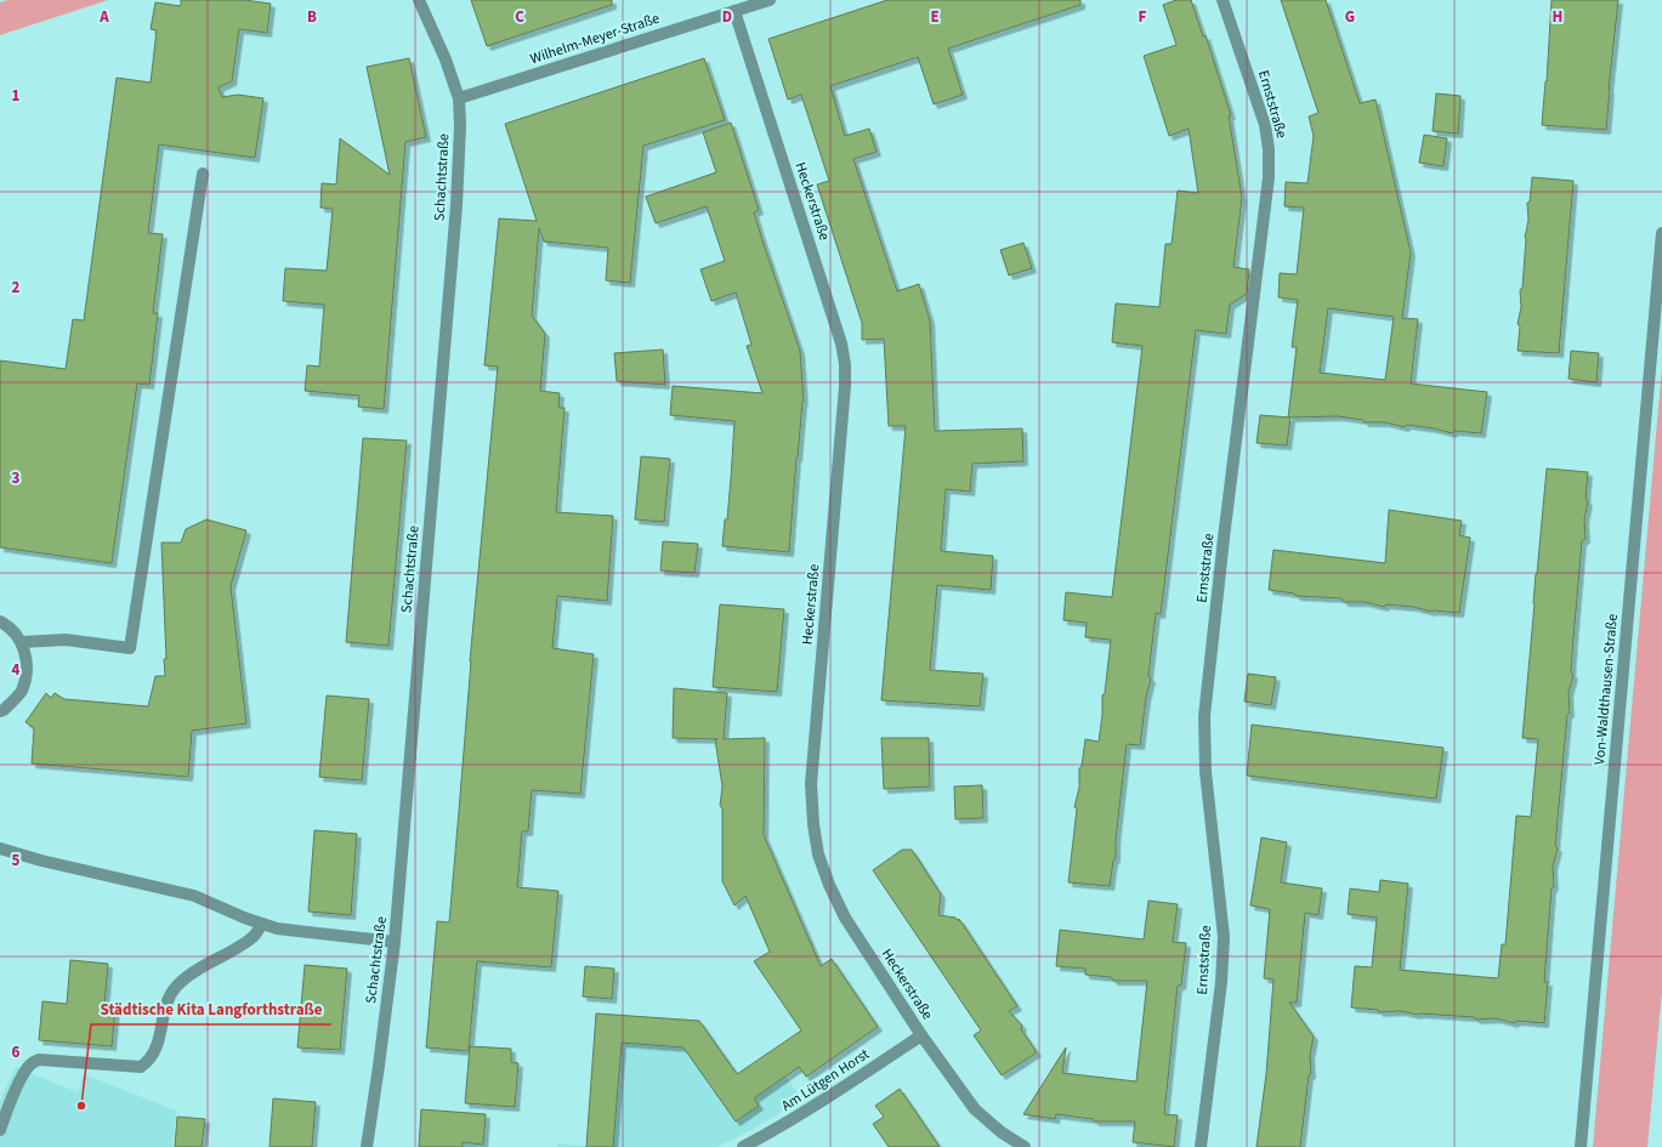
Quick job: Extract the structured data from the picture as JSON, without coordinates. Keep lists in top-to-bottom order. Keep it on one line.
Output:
{"streets":{"street":["Wilhelm-Meyer-Straße","Ernststraße","Schachtstraße","Heckerstraße","Von-Waldthausen-Straße","Am Lütgen Horst"]},"crossings":[["Wilhelm-Meyer-Straße","Schachtstraße"],["Wilhelm-Meyer-Straße","Heckerstraße"],["Heckerstraße","Am Lütgen Horst"]],"places":["Städtische Kita Langforthstraße"],"grid":{"columns":["A","B","C","D","E","F","G","H"],"rows":["1","2","3","4","5","6"]}}
